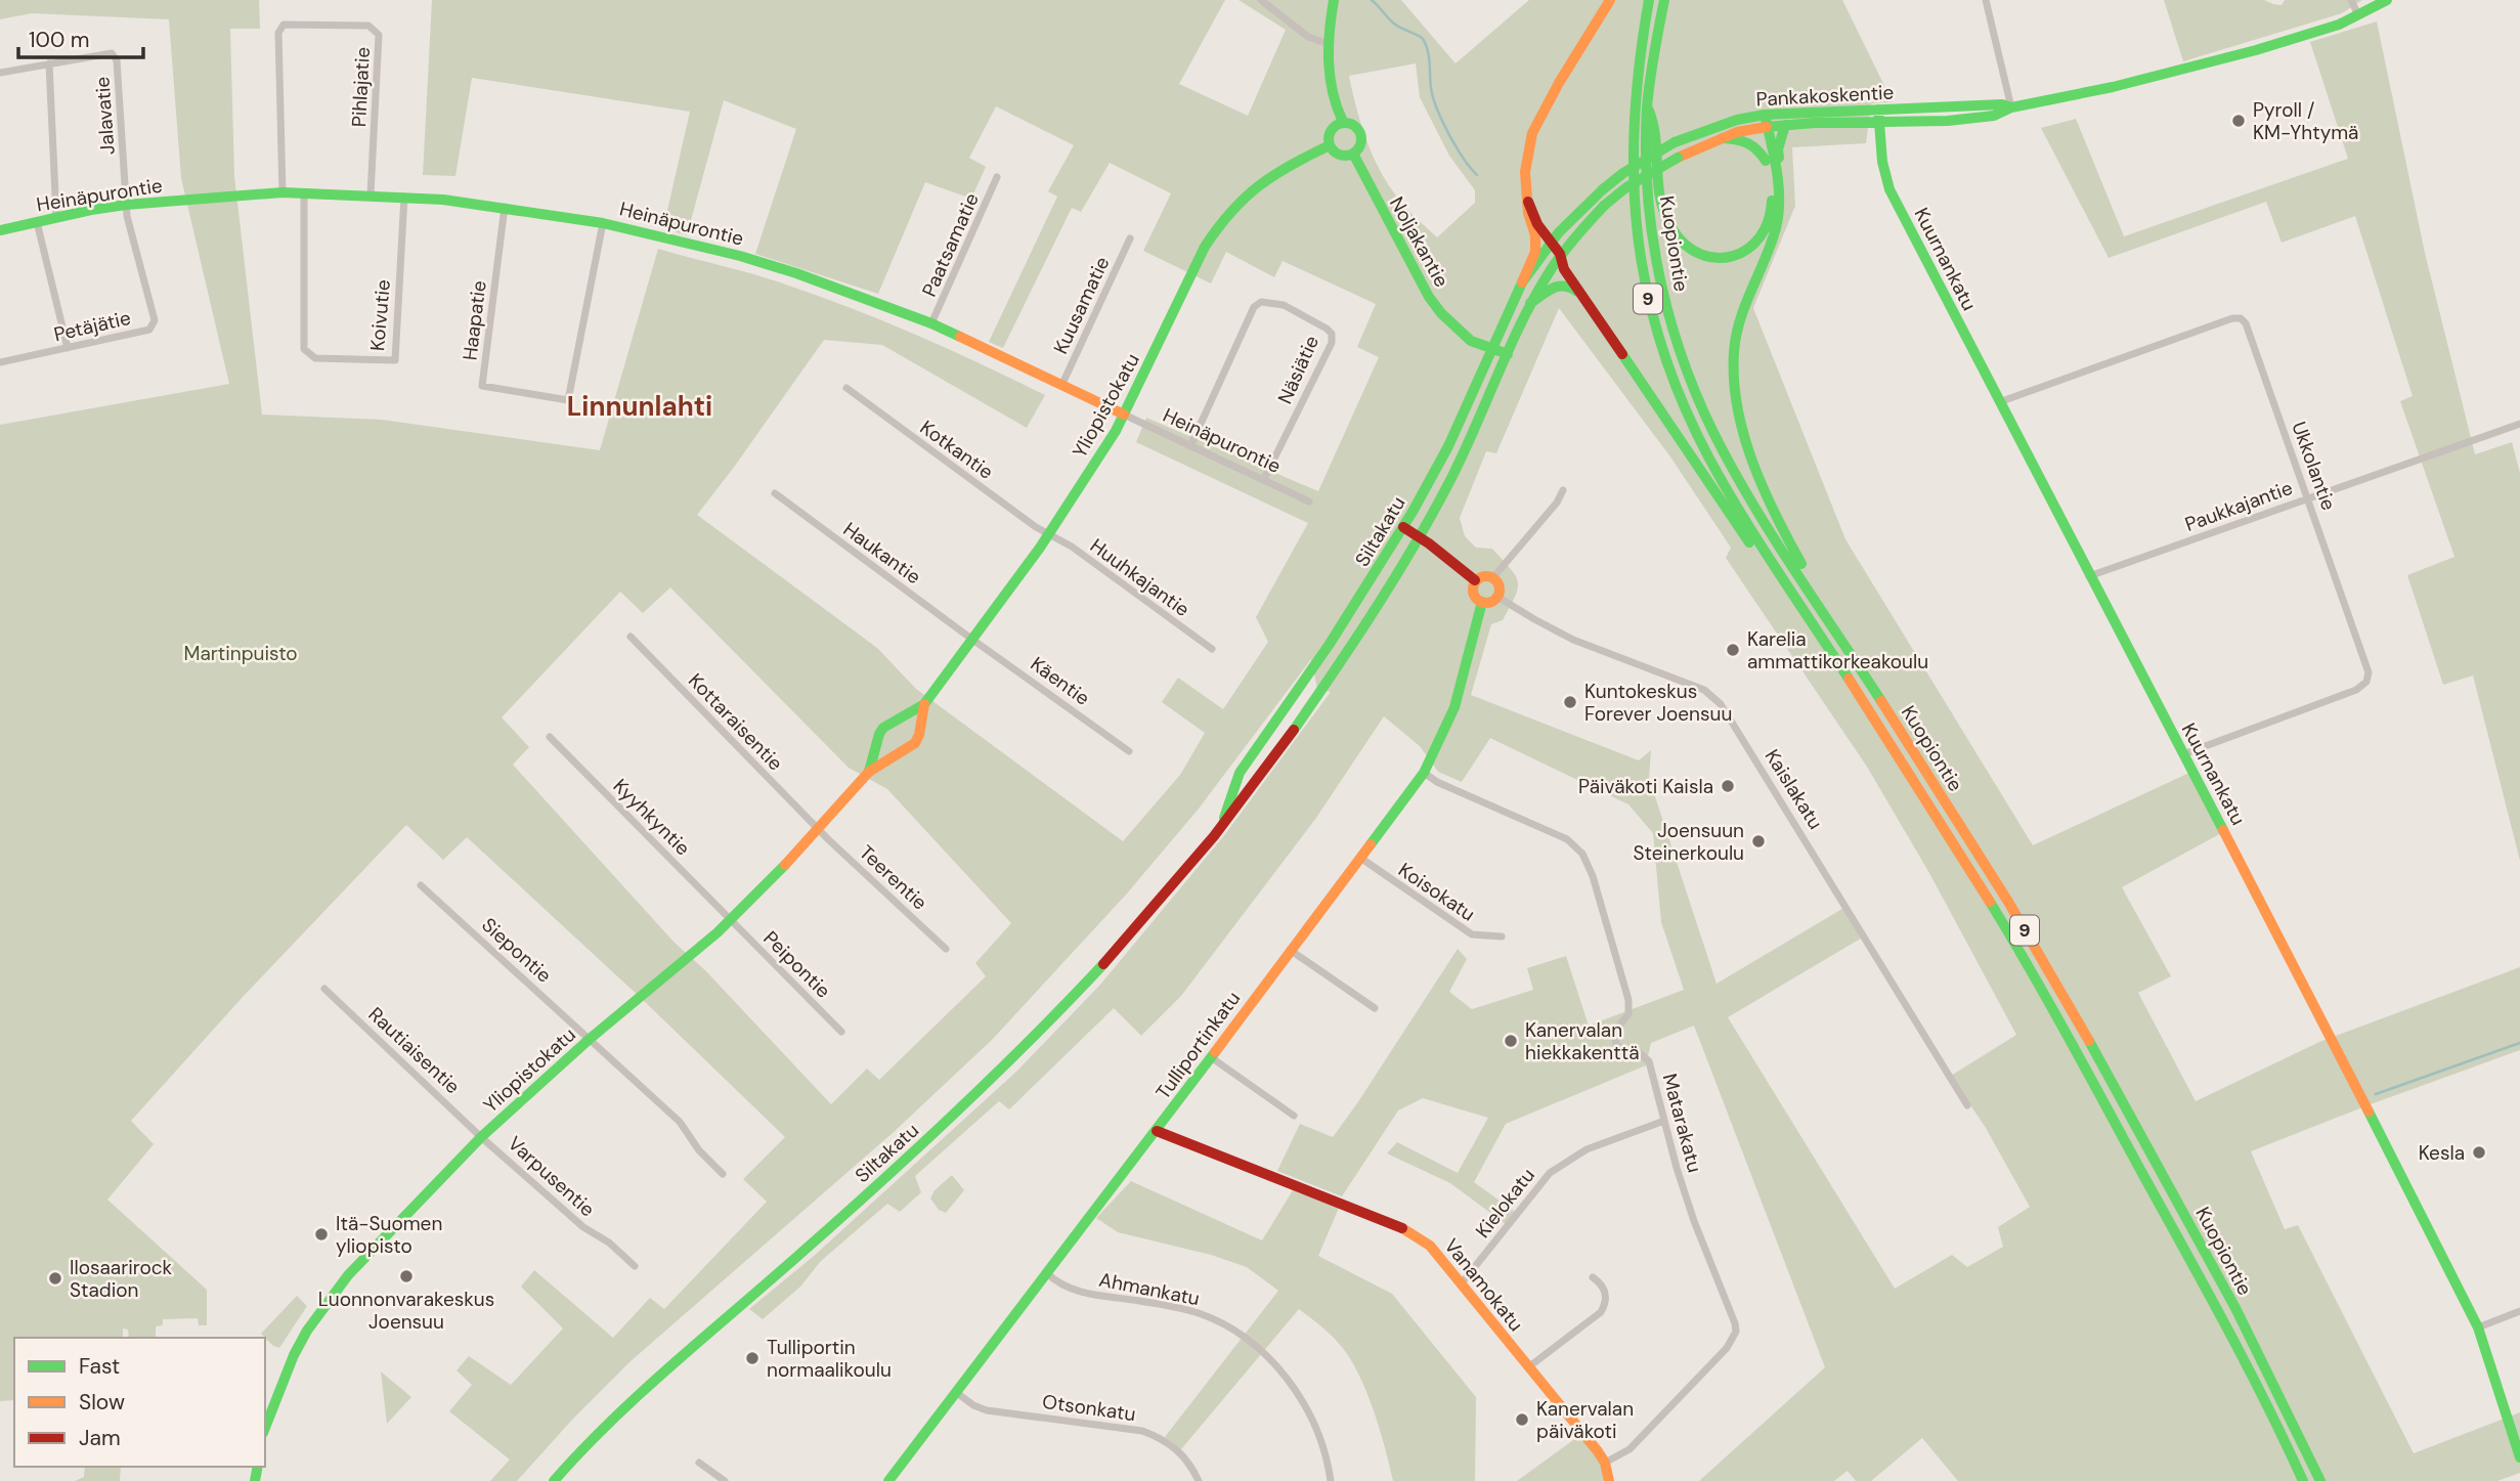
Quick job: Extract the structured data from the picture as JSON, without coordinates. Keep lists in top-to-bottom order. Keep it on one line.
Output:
{"streets":{"main road":["Pankakoskentie","Heinäpurontie","Noljakantie","Kuopiontie","Kuurnankatu","9","Yliopistokatu","Siltakatu","Tulliportinkatu","Vanamokatu"],"street":["Pihlajatie","Jalavatie","Paatsamatie","Kuusamatie","Koivutie","Haapatie","Petäjätie","Näsiätie","Kotkantie","Ukkolantie","Paukkajantie","Haukantie","Huuhkajantie","Käentie","Kottaraisentie","Kaislakatu","Kyyhkyntie","Teerentie","Koisokatu","Siepontie","Peipontie","Rautiaisentie","Matarakatu","Varpusentie","Kielokatu","Ahmankatu","Otsonkatu"]},"crossings":[["Pihlajatie","Heinäpurontie"],["Pankakoskentie","Kuurnankatu"],["Pankakoskentie","Siltakatu"],["Jalavatie","Heinäpurontie"],["Jalavatie","Petäjätie"],["Heinäpurontie","Paatsamatie"],["Heinäpurontie","Kuusamatie"],["Heinäpurontie","Koivutie"],["Heinäpurontie","Haapatie"],["Heinäpurontie","Petäjätie"],["Heinäpurontie","Näsiätie"],["Heinäpurontie","Yliopistokatu"],["Noljakantie","Yliopistokatu"],["Noljakantie","Siltakatu"],["Kuurnankatu","Ukkolantie"],["Kuurnankatu","Paukkajantie"],["Yliopistokatu","Kotkantie"],["Yliopistokatu","Haukantie"],["Yliopistokatu","Huuhkajantie"],["Yliopistokatu","Käentie"],["Yliopistokatu","Kottaraisentie"],["Yliopistokatu","Kyyhkyntie"],["Yliopistokatu","Teerentie"],["Yliopistokatu","Siepontie"],["Yliopistokatu","Peipontie"],["Yliopistokatu","Rautiaisentie"],["Yliopistokatu","Varpusentie"],["Kotkantie","Huuhkajantie"],["Ukkolantie","Paukkajantie"],["Haukantie","Käentie"],["Kottaraisentie","Teerentie"],["Kaislakatu","Tulliportinkatu"],["Kyyhkyntie","Peipontie"],["Koisokatu","Tulliportinkatu"],["Tulliportinkatu","Matarakatu"],["Tulliportinkatu","Vanamokatu"],["Tulliportinkatu","Ahmankatu"],["Tulliportinkatu","Otsonkatu"],["Rautiaisentie","Varpusentie"],["Matarakatu","Kielokatu"],["Matarakatu","Vanamokatu"],["Kielokatu","Vanamokatu"]],"districts":["Linnunlahti"],"parks":["Martinpuisto"],"places":["Pyroll / KM-Yhtymä","Karelia ammattikorkeakoulu","Kuntokeskus Forever Joensuu","Päiväkoti Kaisla","Joensuun Steinerkoulu","Kanervalan hiekkakenttä","Kesla","Itä-Suomen yliopisto","Luonnonvarakeskus Joensuu","Ilosaarirock Stadion","Tulliportin normaalikoulu","Kanervalan päiväkoti"],"legend":["Fast","Slow","Jam"],"scale_bar":"100 m"}
